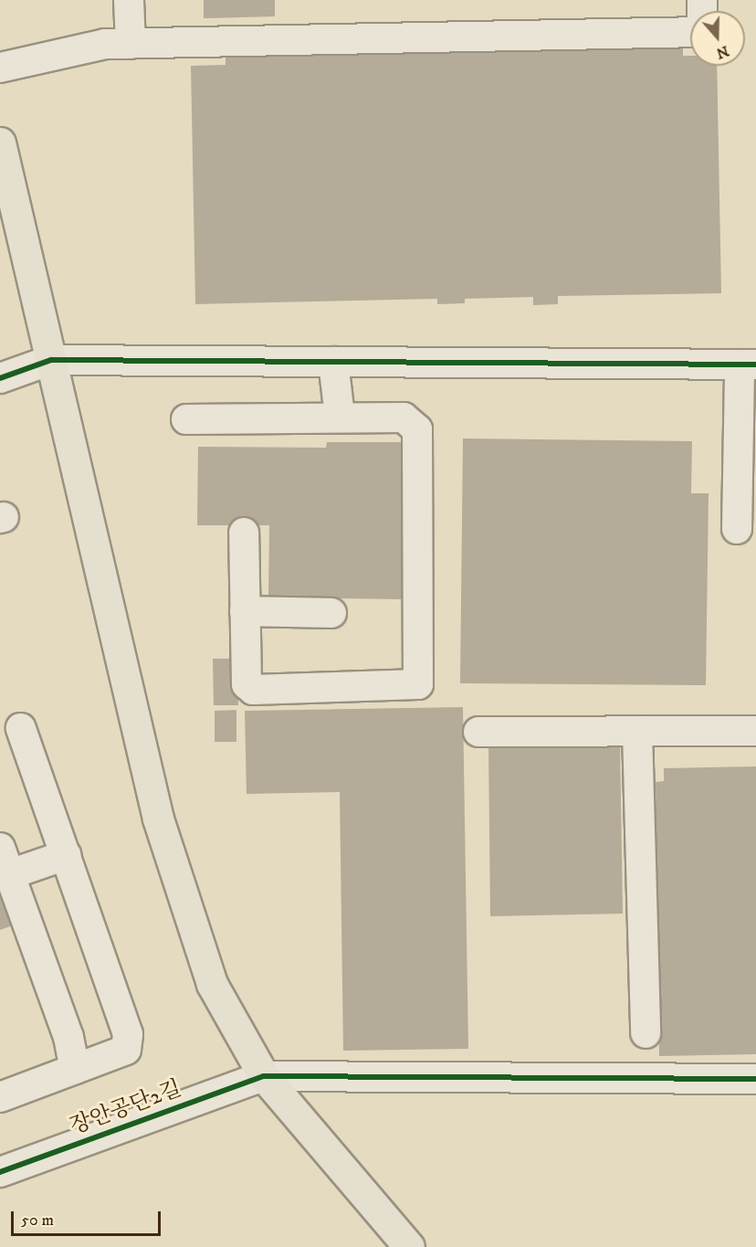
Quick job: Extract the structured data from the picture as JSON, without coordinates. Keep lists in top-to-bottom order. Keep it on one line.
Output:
{"streets":{"street":["장안공단2길"]},"scale_bar":"50 m","north":"bottom"}
